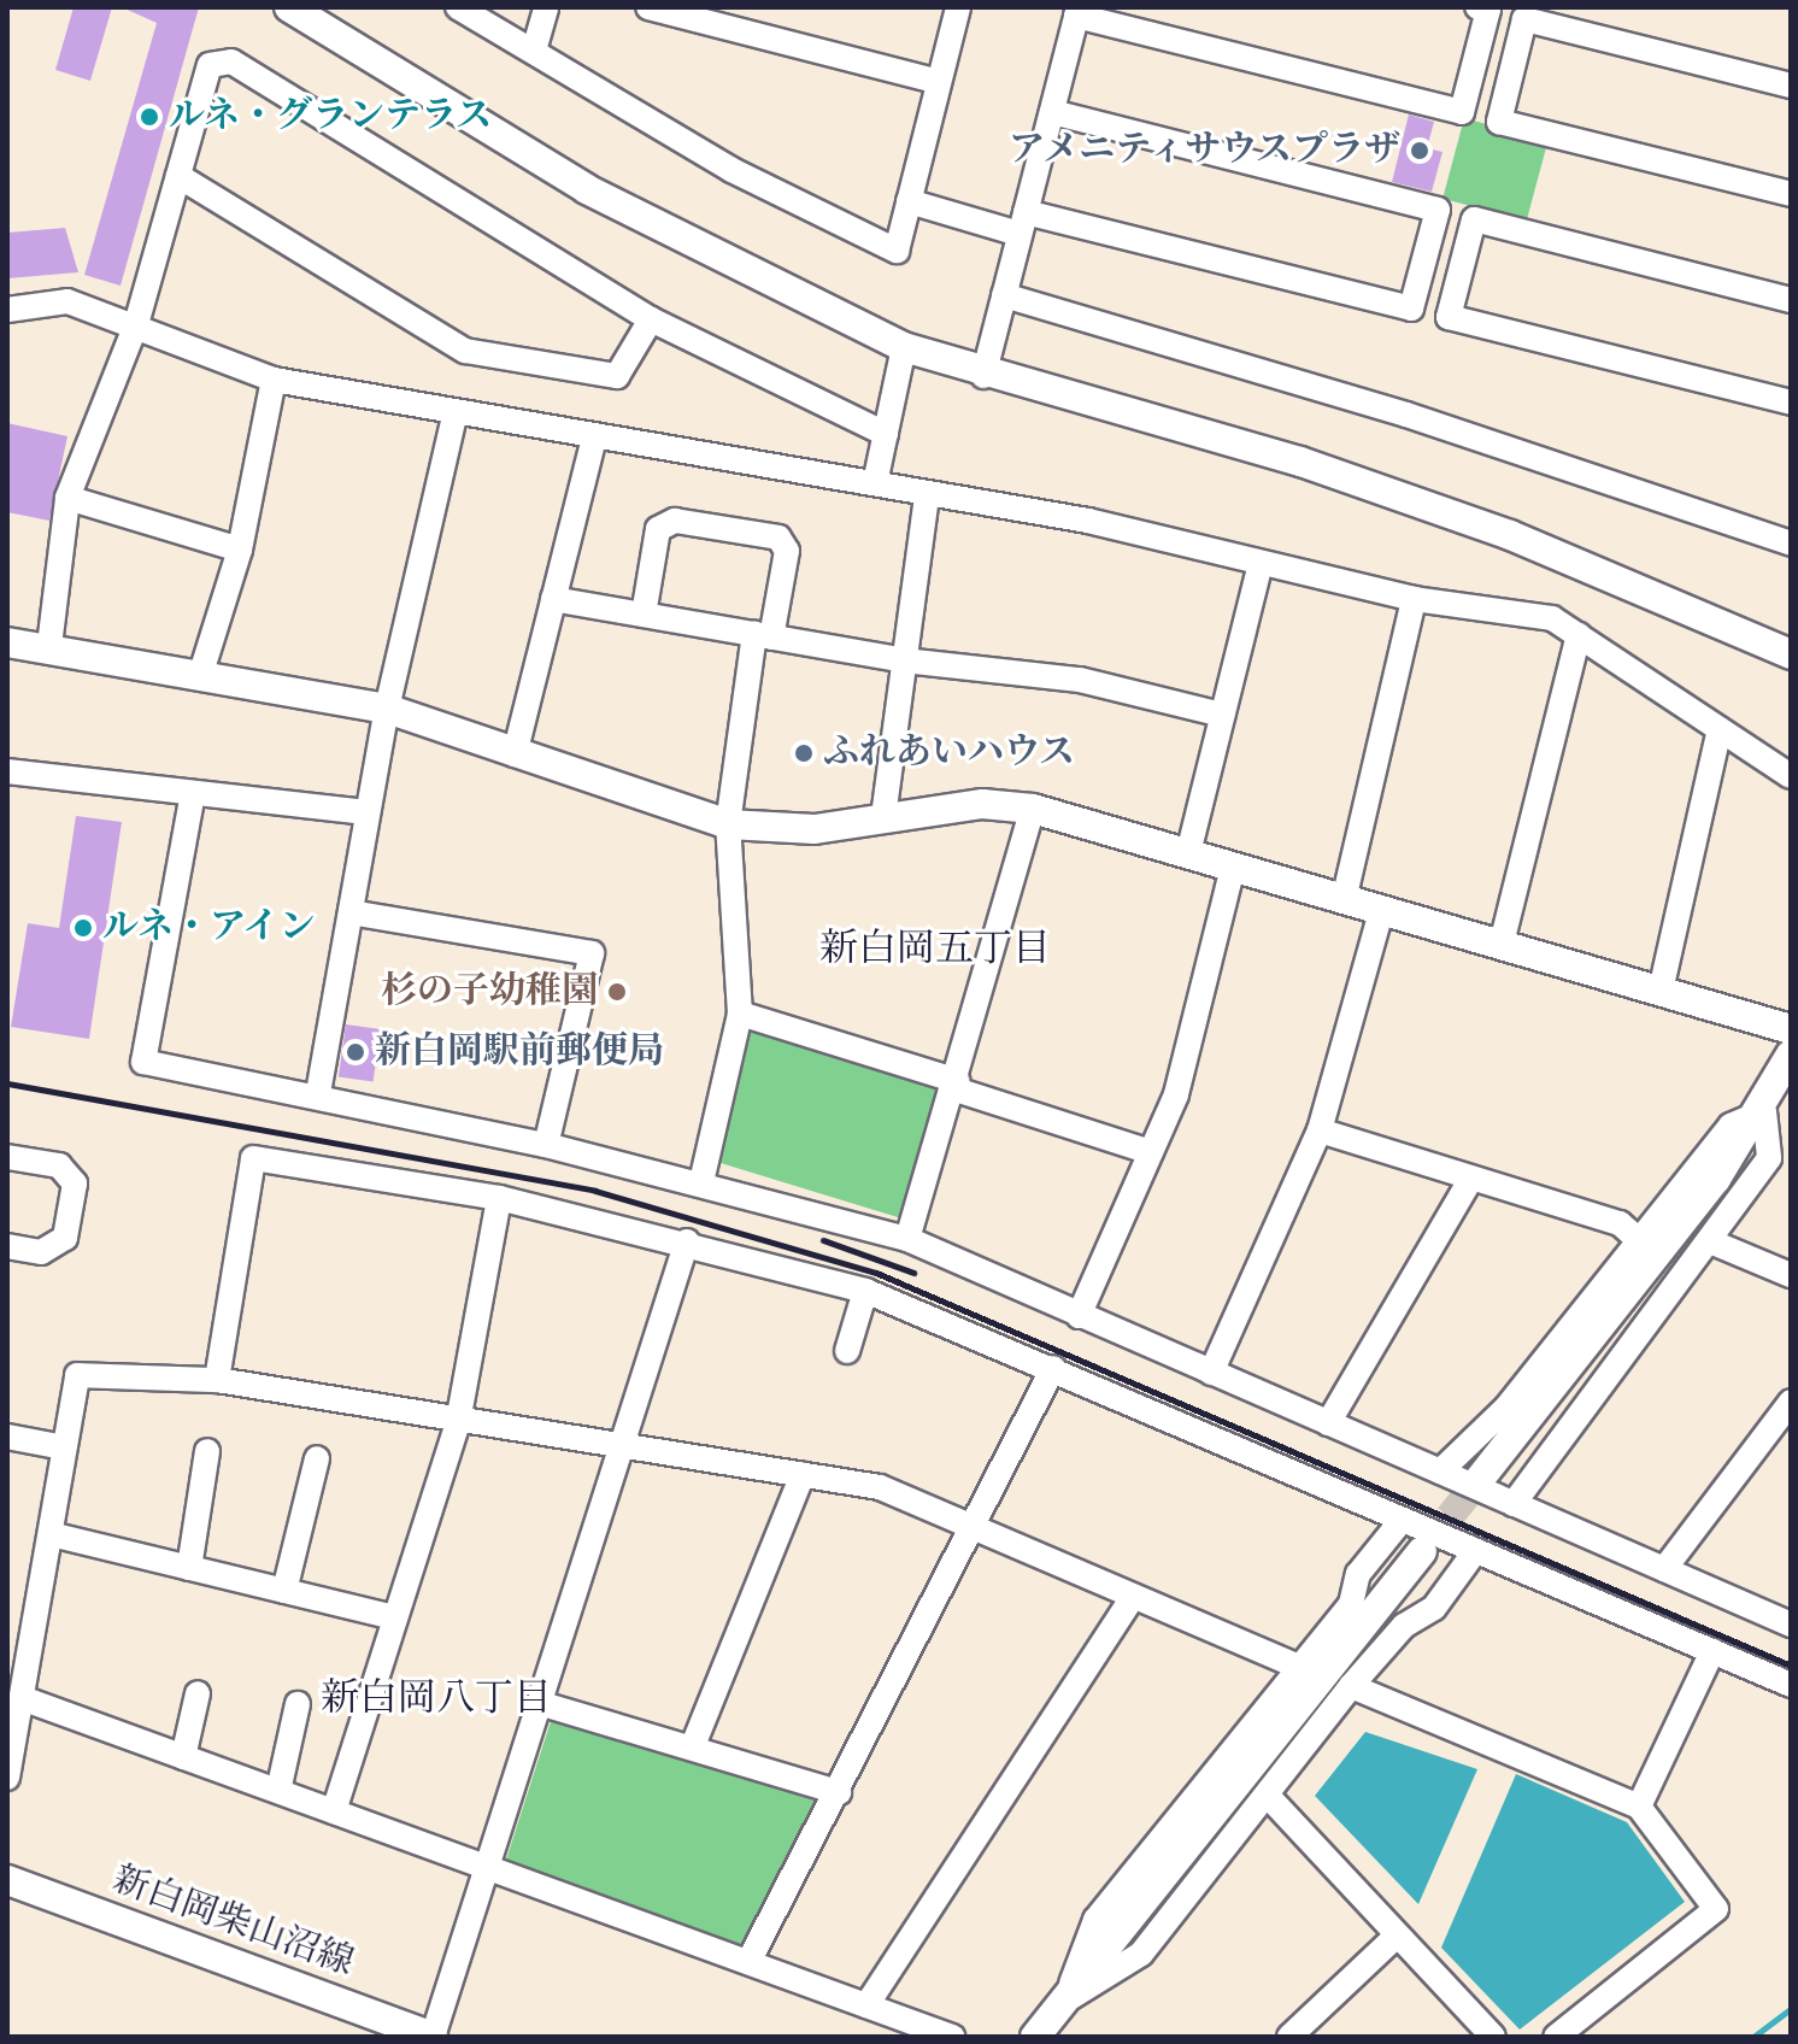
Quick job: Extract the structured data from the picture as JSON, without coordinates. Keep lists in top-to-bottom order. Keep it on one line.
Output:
{"streets":{"street":["新白岡柴山沼線"]},"districts":["新白岡五丁目","新白岡八丁目"],"places":["ルネ・グランテラス","アメニティサウスプラザ","ふれあいハウス","ルネ・アイン","杉の子幼稚園","新白岡駅前郵便局"]}
